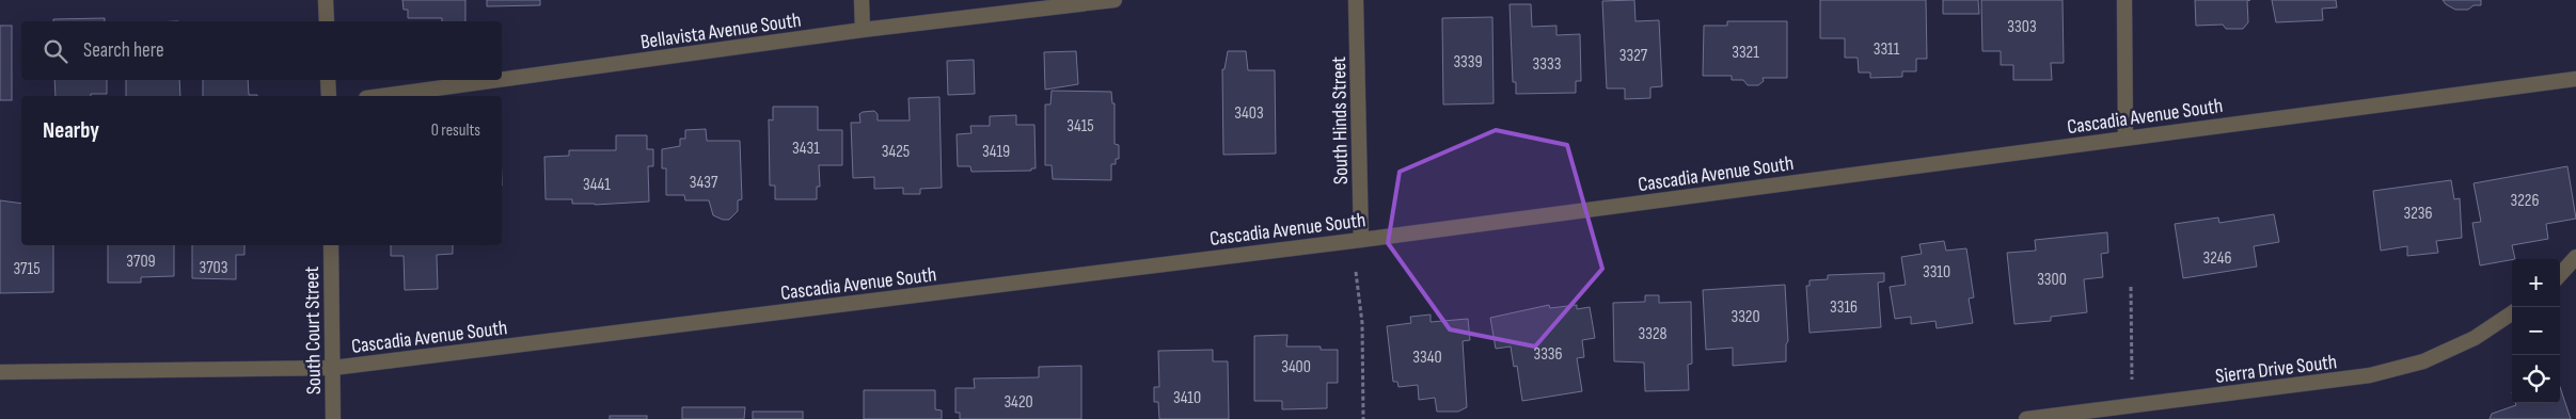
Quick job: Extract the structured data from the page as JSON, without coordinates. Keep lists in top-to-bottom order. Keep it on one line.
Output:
{"streets":{"street":["Bellavista Avenue South","Cascadia Avenue South","South Hinds Street","South Court Street","Sierra Drive South"]},"crossings":[["Cascadia Avenue South","South Hinds Street"],["Cascadia Avenue South","South Court Street"]],"house_numbers":["3303","3311","3321","3327","3339","3333","3403","3415","3431","3425","3419","3437","3441","3226","3236","3246","3709","3703","3715","3310","3300","3316","3320","3328","3336","3340","3400","3410","3420"],"page":{"search":"Search here","heading":["Nearby","0 results"],"map_buttons":["+","−"]}}
